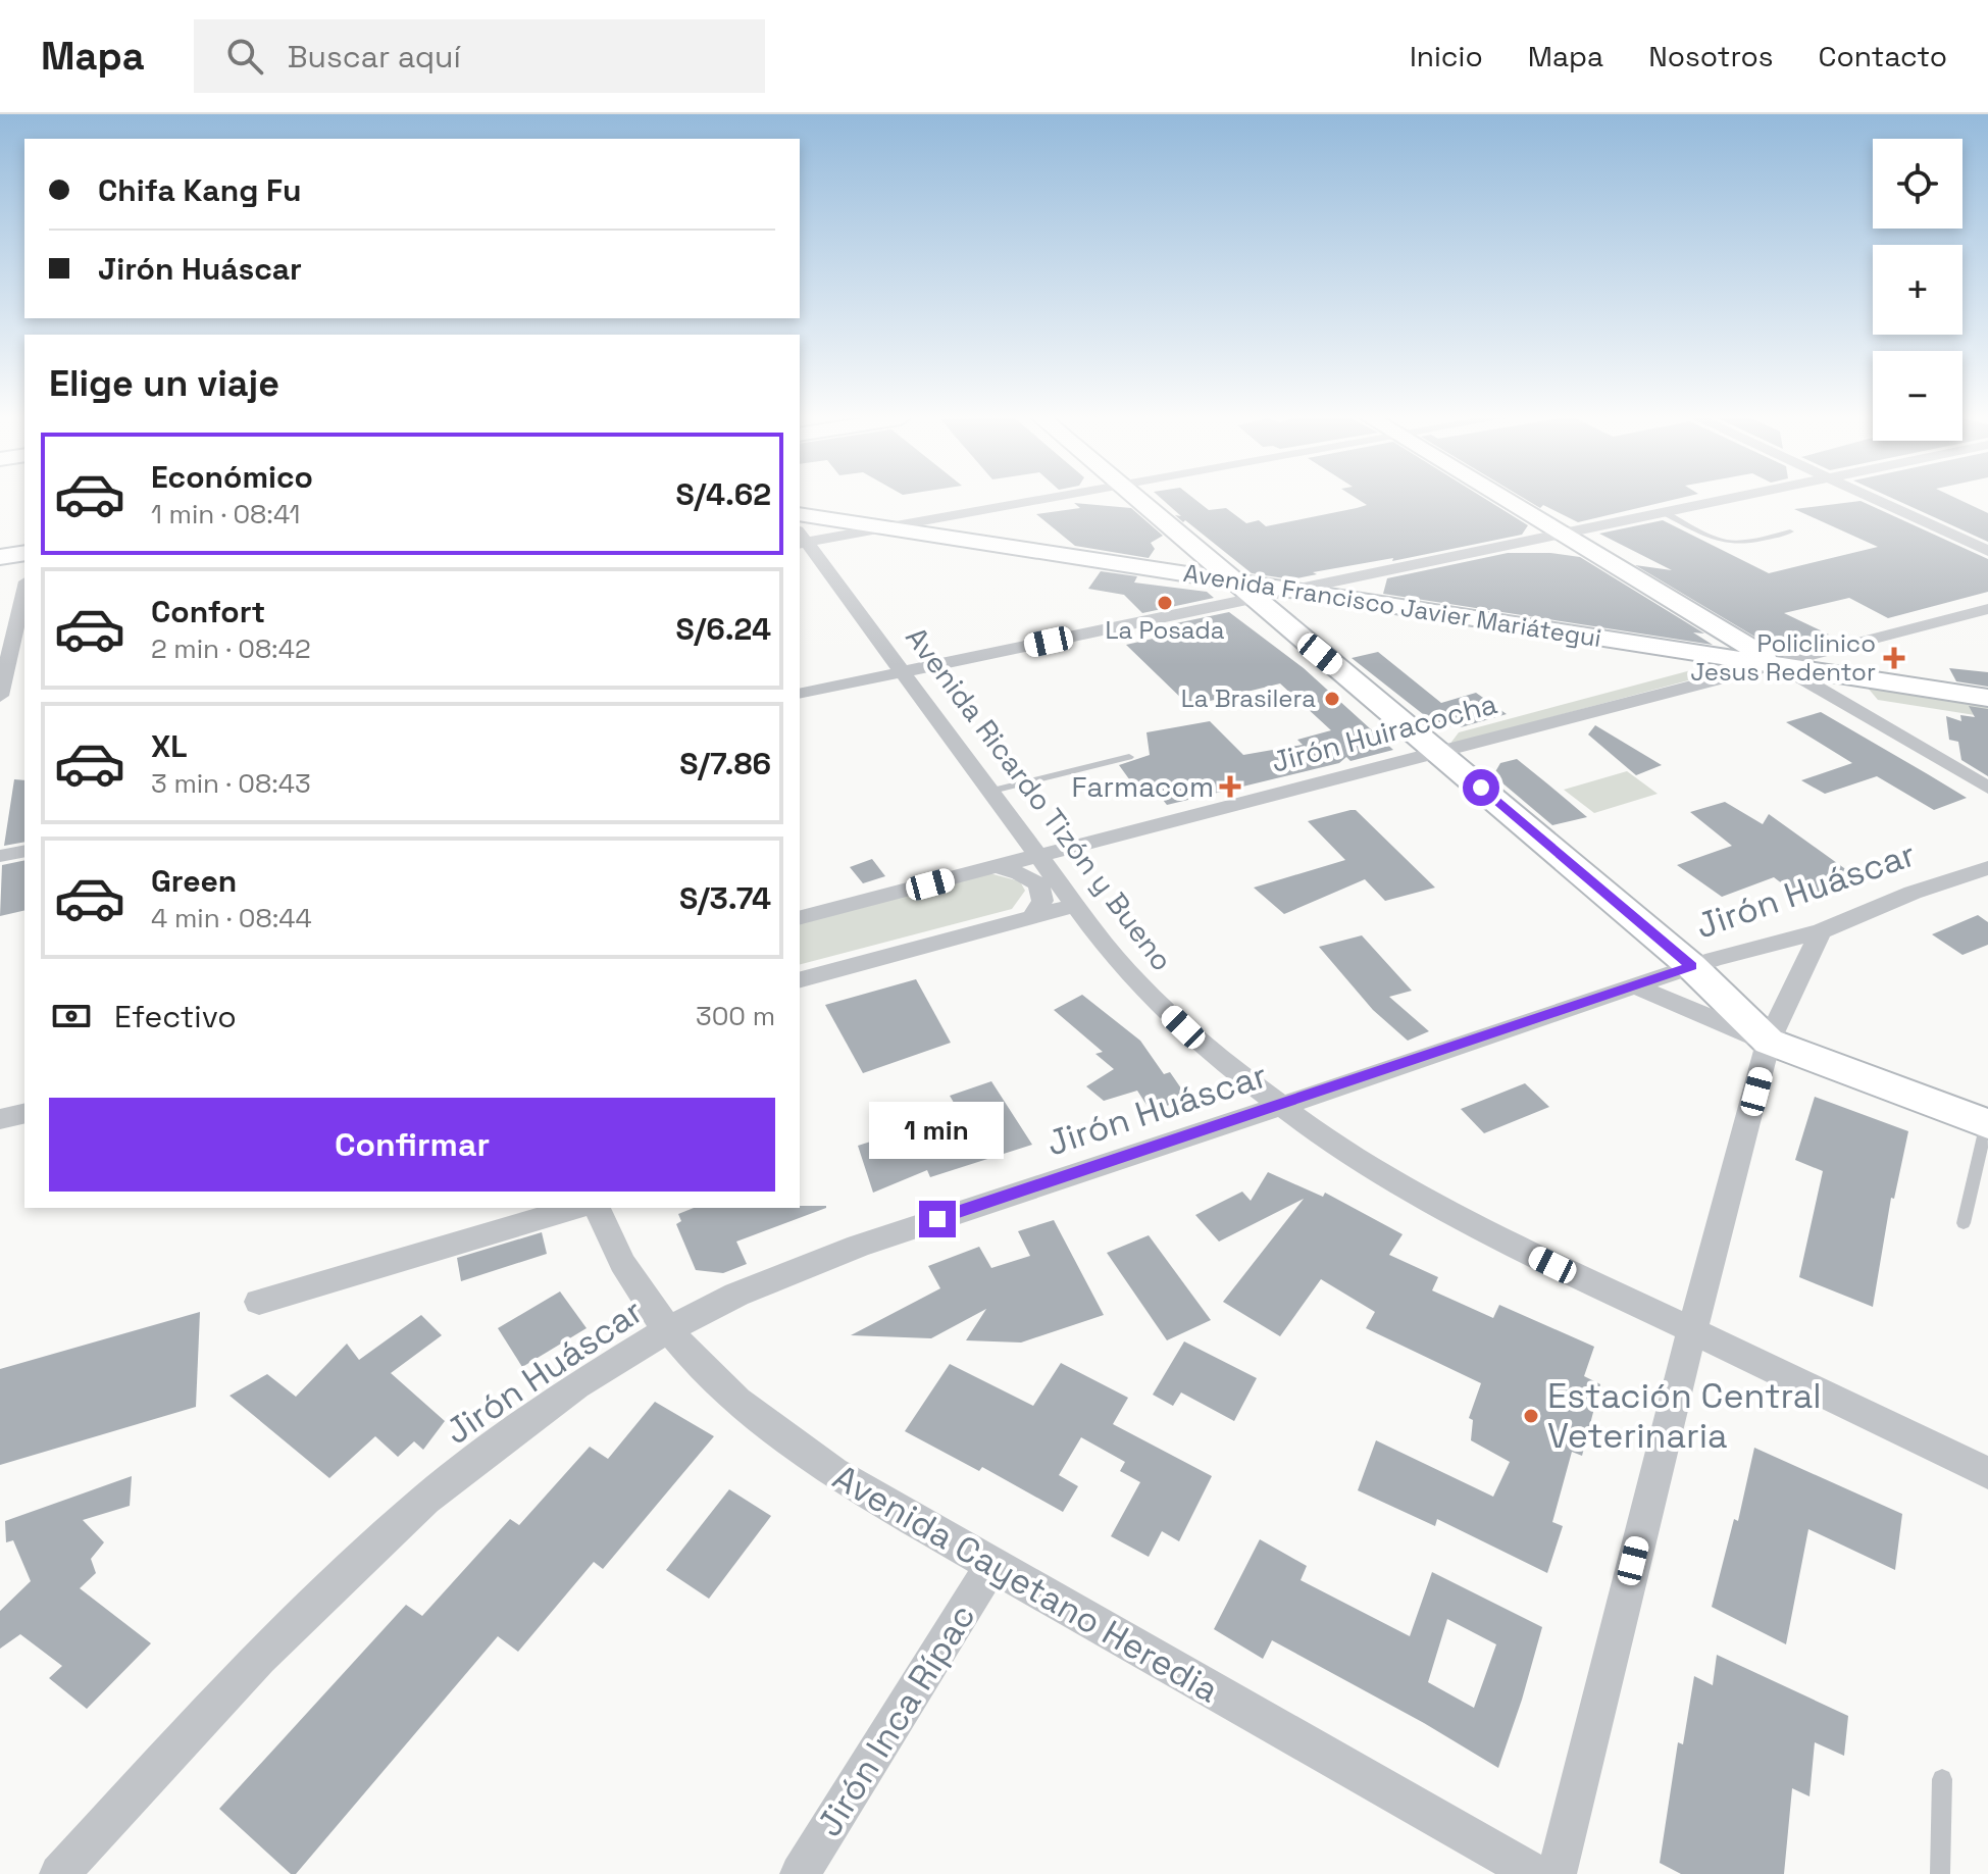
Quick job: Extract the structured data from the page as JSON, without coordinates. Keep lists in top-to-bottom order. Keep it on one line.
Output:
{"streets":{"street":["Avenida Francisco Javier Mariátegui","Jirón Huiracocha","Avenida Ricardo Tizón y Bueno","Jirón Huáscar","Avenida Cayetano Heredia","Jirón Inca Rípac"]},"crossings":[["Avenida Francisco Javier Mariátegui","Jirón Huiracocha"],["Jirón Huiracocha","Avenida Ricardo Tizón y Bueno"],["Avenida Ricardo Tizón y Bueno","Jirón Huáscar"],["Jirón Huáscar","Avenida Cayetano Heredia"],["Avenida Cayetano Heredia","Jirón Inca Rípac"]],"places":{"other":["La Posada","La Brasilera","Estación Central Veterinaria"],"health":["Policlinico Jesus Redentor","Farmacom"]},"page":{"header":"Mapa","search":"Buscar aquí","nav":["Inicio","Mapa","Nosotros","Contacto"],"map_buttons":["+","−"],"banner":["Chifa Kang Fu","Jirón Huáscar"],"heading":"Elige un viaje","list":[{"name":"Económico","note":"1 min · 08:41","value":"S/4.62"},{"name":"Confort","note":"2 min · 08:42","value":"S/6.24"},{"name":"XL","note":"3 min · 08:43","value":"S/7.86"},{"name":"Green","note":"4 min · 08:44","value":"S/3.74"}],"pay":["Efectivo","300 m"],"buttons":"Confirmar","bubble":"1 min"}}
